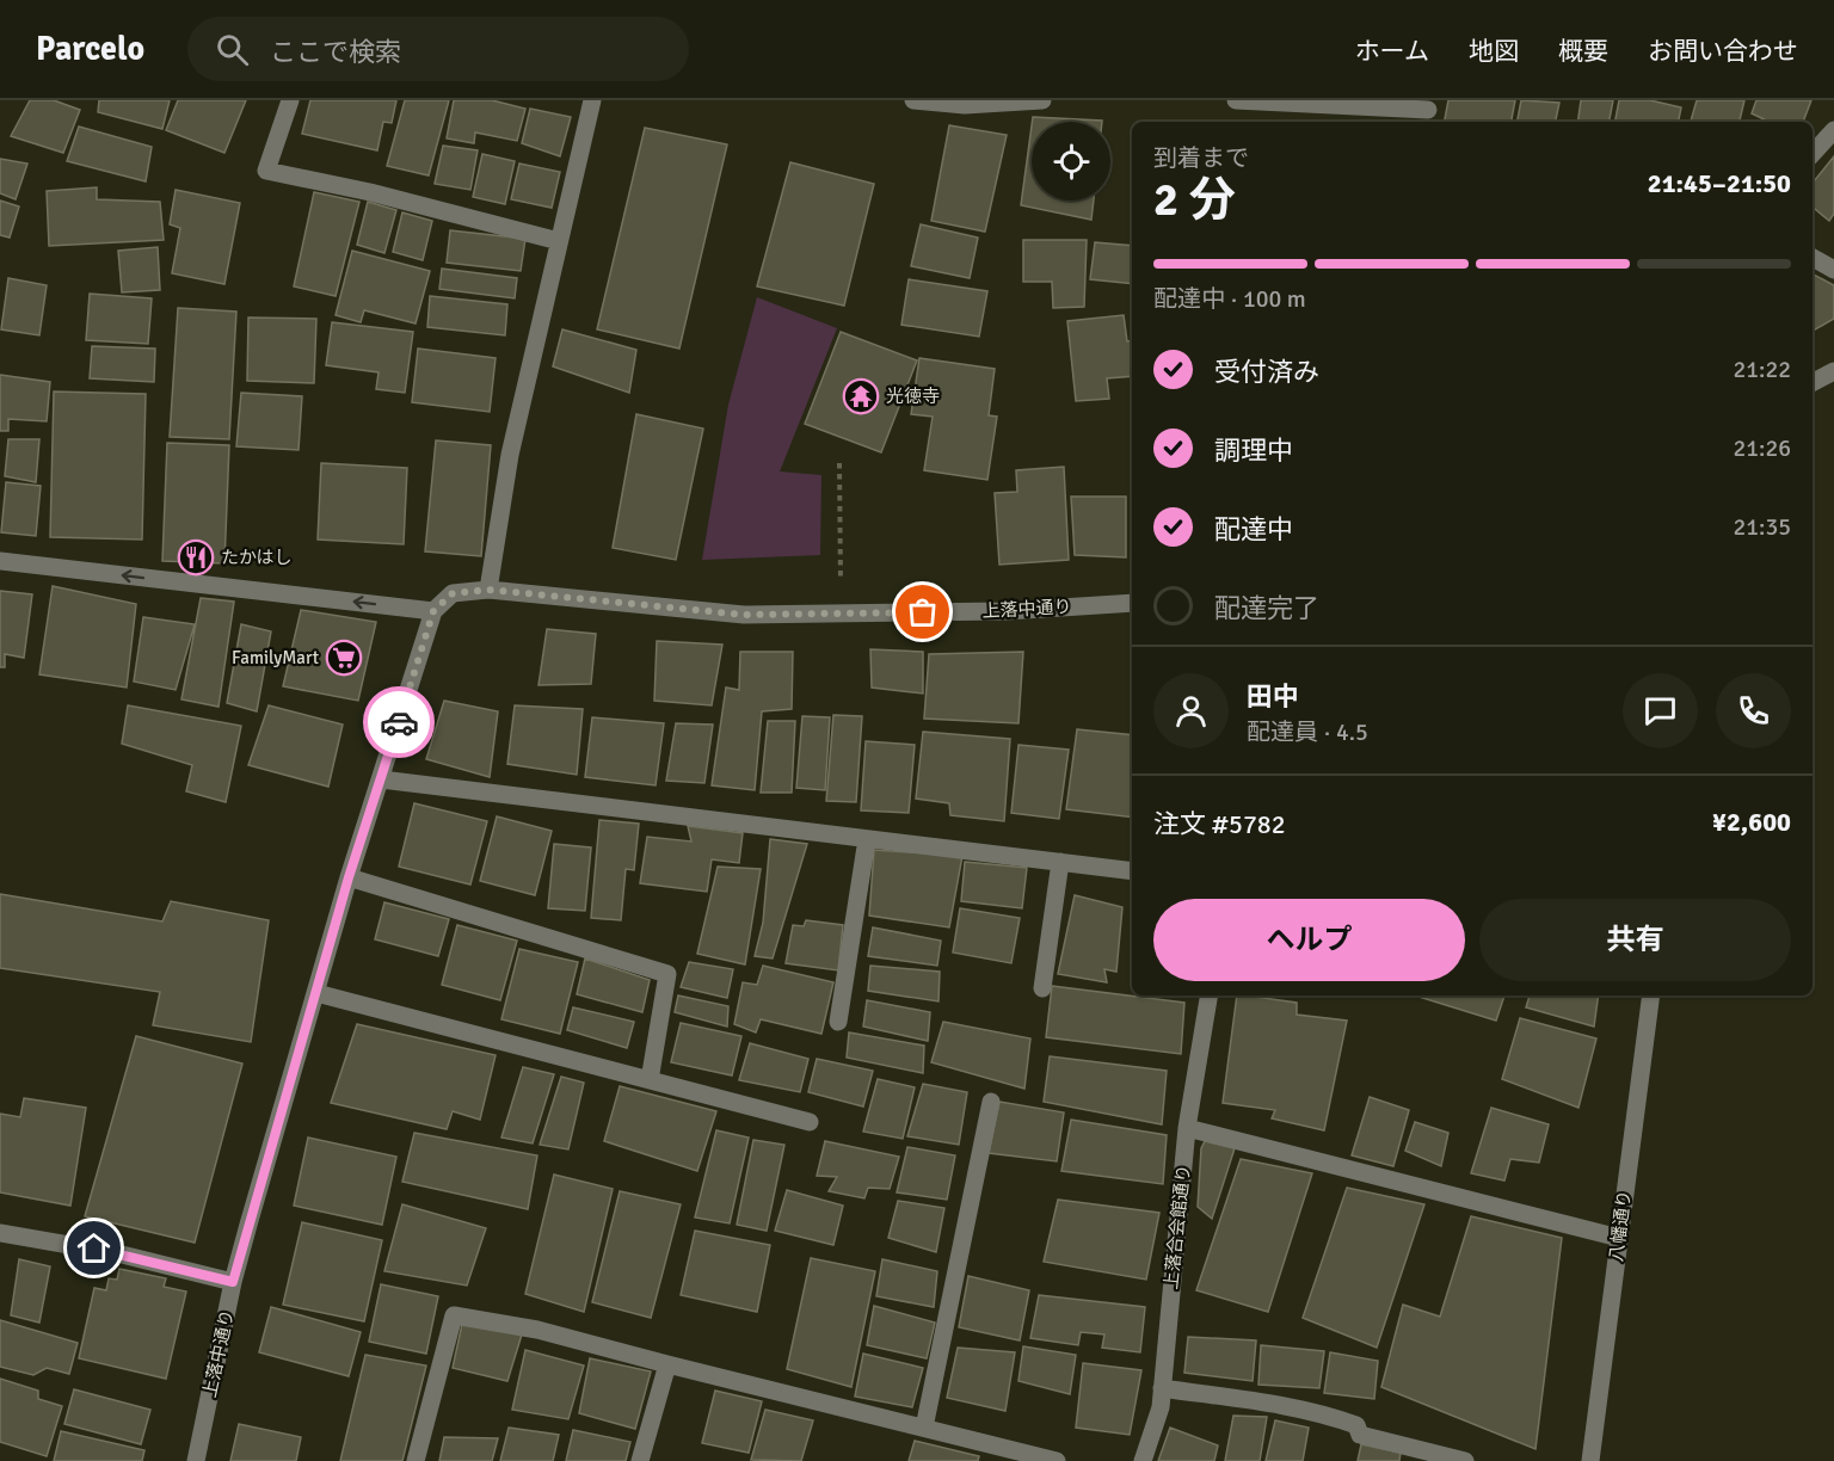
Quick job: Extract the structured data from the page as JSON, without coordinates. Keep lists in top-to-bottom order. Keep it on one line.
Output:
{"streets":{"street":["上落中通り","八幡通り","上落合会館通り"]},"places":{"temple":["光徳寺"],"restaurant":["たかはし"],"supermarket":["FamilyMart"]},"page":{"header":"Parcelo","search":"ここで検索","nav":["ホーム","地図","概要","お問い合わせ"],"heading":["2 分","到着まで","21:45–21:50"],"panel":["田中","配達員 · 4.5","注文 #5782","¥2,600"],"bar":"配達中 · 100 m","list":[["受付済み","21:22"],["調理中","21:26"],["配達中","21:35"],"配達完了"],"buttons":["ヘルプ","共有"]}}
